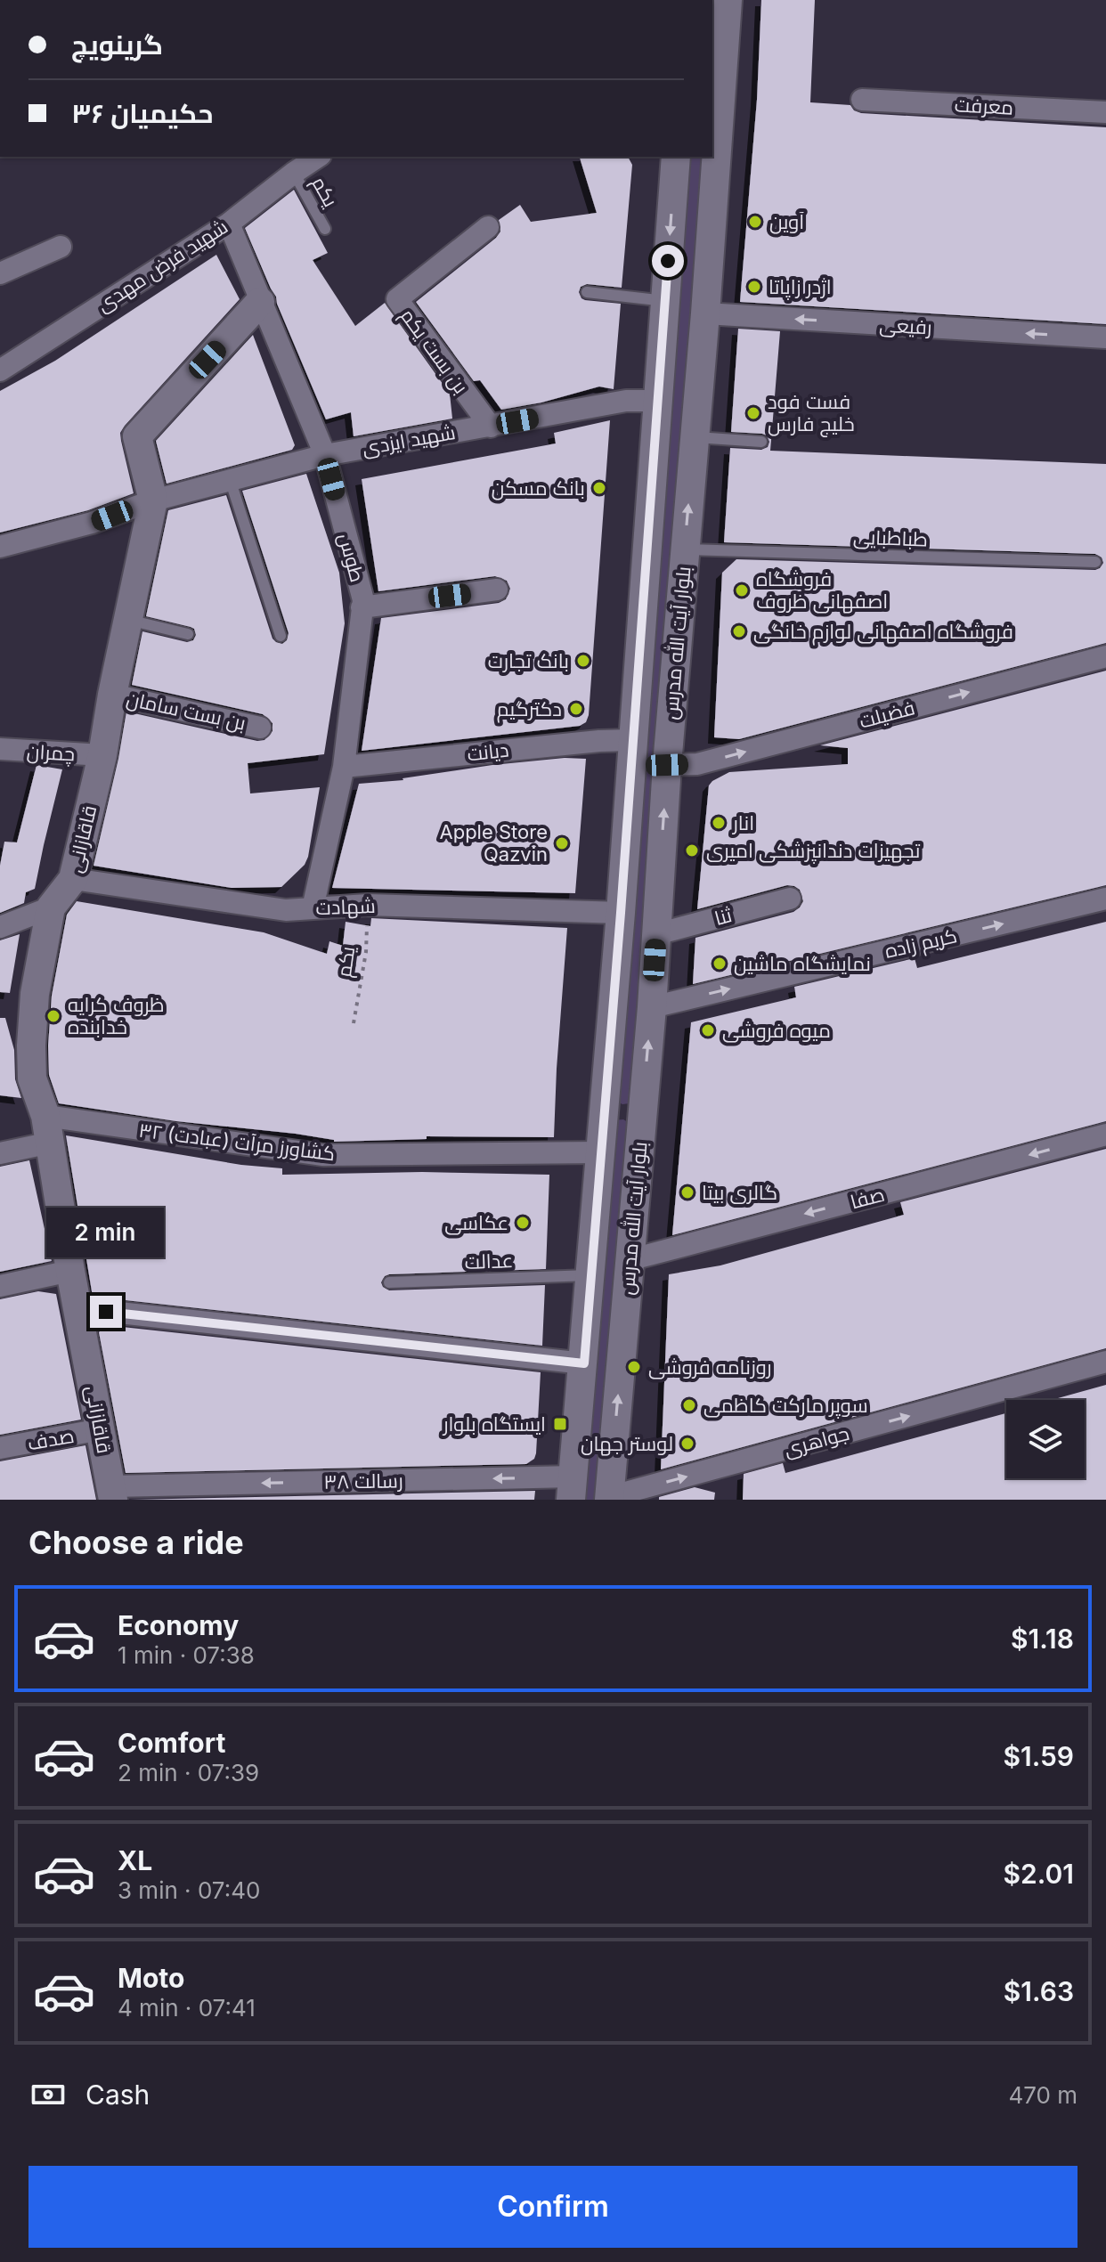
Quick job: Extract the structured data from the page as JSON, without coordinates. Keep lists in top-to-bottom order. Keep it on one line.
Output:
{"streets":{"main road":["بلوار آیت الله مدرس","قاقازانی"],"street":["معرفت","شهید فرض مهدی","رفیعی","بن بست یکم","شهید ایزدی","طوس","بن بست سامان","فضیلت","دیانت","چمران","شهادت","ثنا","کریم زاده","۳۲ کشاورز مرآت (عبادت)","صفا","صدف","جواهری","۳۸ رسالت"],"lane":["یکم","طباطبایی","عدالت"]},"crossings":[["یکم","شهید فرض مهدی"],["یکم","شهادت"],["شهید فرض مهدی","طوس"],["رفیعی","بلوار آیت الله مدرس"],["بن بست یکم","شهید ایزدی"],["شهید ایزدی","طوس"],["شهید ایزدی","بلوار آیت الله مدرس"],["شهید ایزدی","قاقازانی"],["طباطبایی","بلوار آیت الله مدرس"],["طوس","دیانت"],["طوس","قاقازانی"],["طوس","شهادت"],["بلوار آیت الله مدرس","فضیلت"],["بلوار آیت الله مدرس","دیانت"],["بلوار آیت الله مدرس","شهادت"],["بلوار آیت الله مدرس","ثنا"],["بلوار آیت الله مدرس","کریم زاده"],["بلوار آیت الله مدرس","۳۲ کشاورز مرآت (عبادت)"],["بلوار آیت الله مدرس","صفا"],["بلوار آیت الله مدرس","عدالت"],["بلوار آیت الله مدرس","جواهری"],["بلوار آیت الله مدرس","۳۸ رسالت"],["بن بست سامان","قاقازانی"],["چمران","قاقازانی"],["قاقازانی","شهادت"],["قاقازانی","۳۲ کشاورز مرآت (عبادت)"],["قاقازانی","صدف"],["قاقازانی","۳۸ رسالت"]],"one_way":["رفیعی","فضیلت","کریم زاده","صفا","جواهری"],"places":{"other":["آوین","اژدر زاپاتا","فست فود خلیج فارس","بانک مسکن","فروشگاه اصفهانی ظروف","فروشگاه اصفهانی لوازم خانگی","بانک تجارت","دکترگیم","انار","Apple Store Qazvin","تجهیزات دندانپزشکی امیری","نمایشگاه ماشین","ظروف کرایه خدابنده","میوه فروشی","گالری بیتا","عکاسی","روزنامه فروشی","سوپر مارکت کاظمی","لوستر جهان"],"transit":["ایستگاه بلوار"]},"page":{"banner":["گرینویچ","۳۶ حکیمیان"],"bubble":"2 min","heading":"Choose a ride","list":[{"name":"Economy","note":"1 min · 07:38","value":"$1.18"},{"name":"Comfort","note":"2 min · 07:39","value":"$1.59"},{"name":"XL","note":"3 min · 07:40","value":"$2.01"},{"name":"Moto","note":"4 min · 07:41","value":"$1.63"}],"pay":["Cash","470 m"],"buttons":"Confirm"}}
